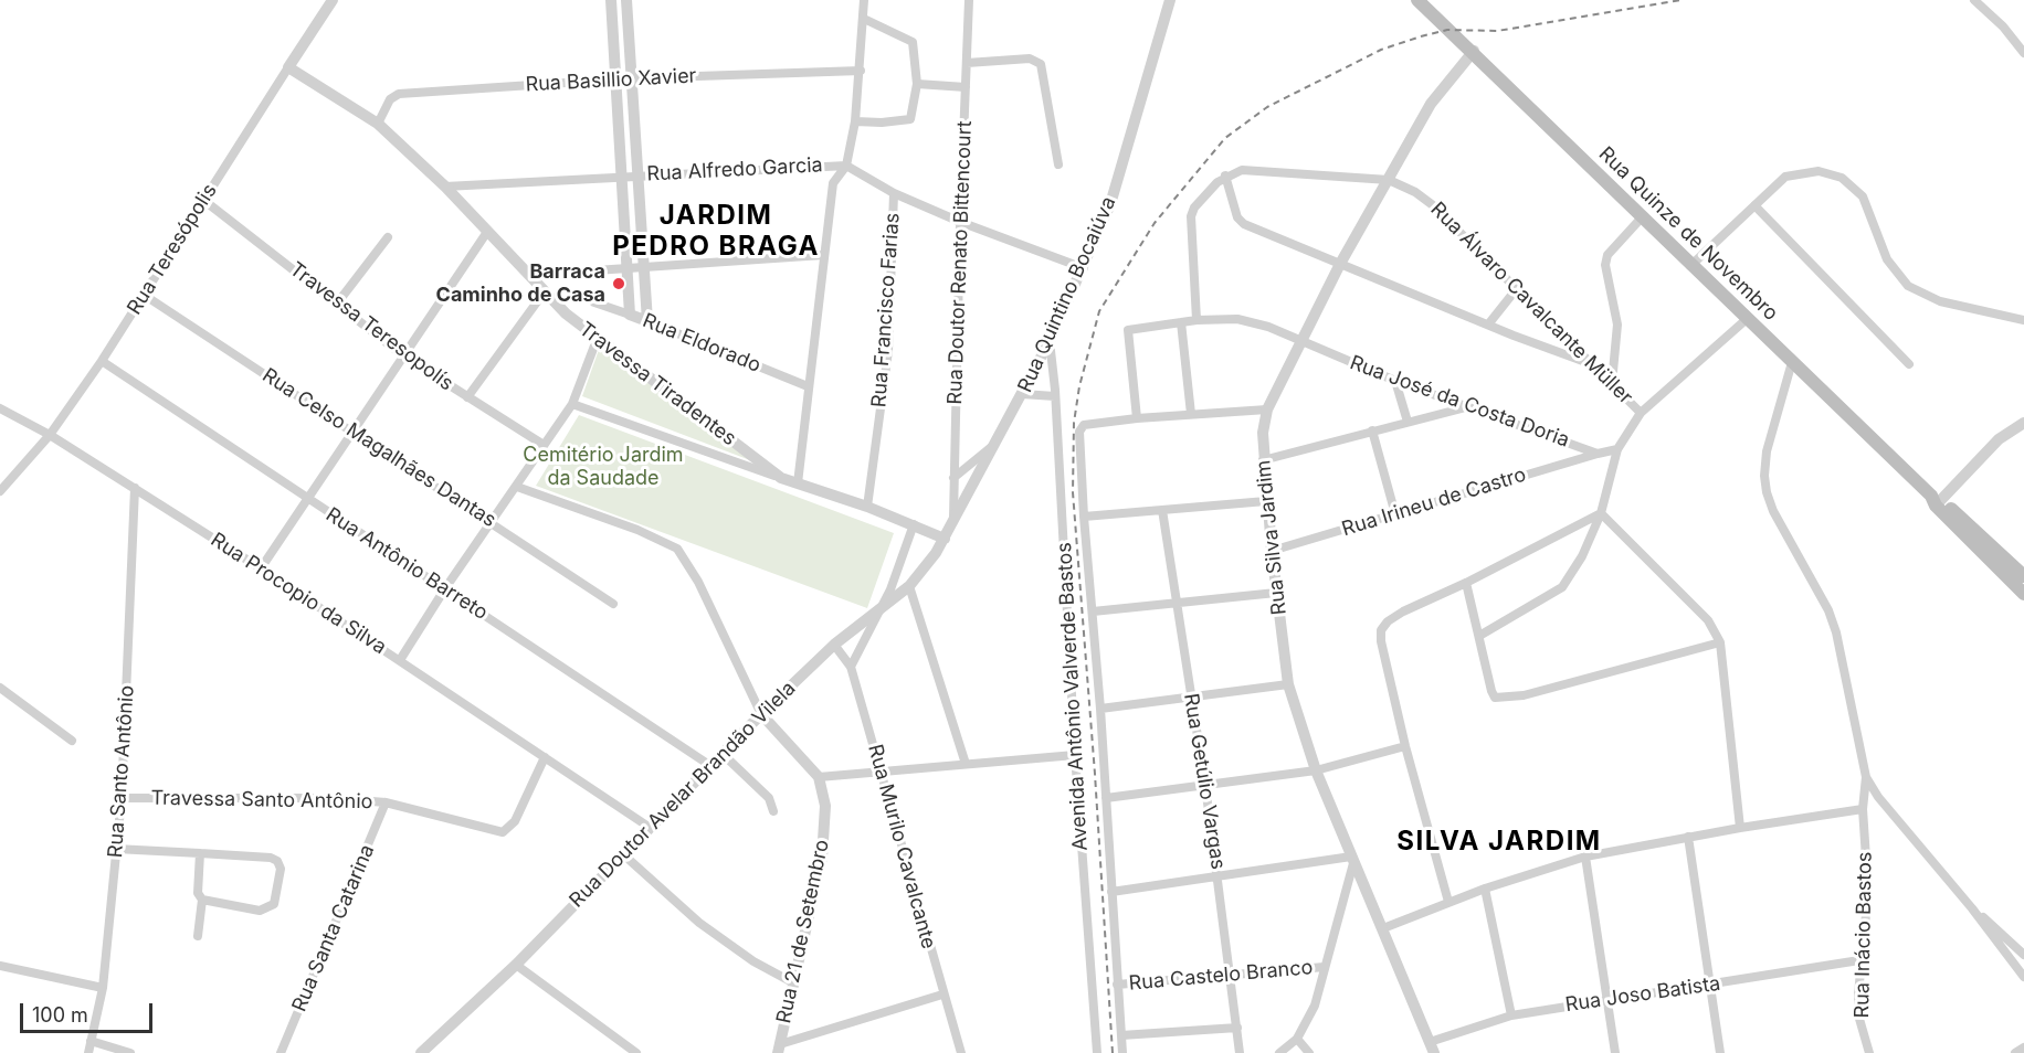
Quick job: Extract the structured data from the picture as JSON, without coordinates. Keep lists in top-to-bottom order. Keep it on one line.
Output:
{"streets":{"main road":["Rua Quinze de Novembro"],"street":["Rua Basillio Xavier","Rua Alfredo Garcia","Rua Teresópolis","Rua Doutor Renato Bittencourt","Rua Quintino Bocaiúva","Rua Álvaro Cavalcante Müller","Rua Francisco Farias","Travessa Teresopolís","Rua Eldorado","Travessa Tiradentes","Rua José da Costa Doria","Rua Celso Magalhães Dantas","Rua Irineu de Castro","Rua Silva Jardim","Rua Antônio Barreto","Rua Procopio da Silva","Avenida Antônio Valverde Bastos","Rua Santo Antônio","Rua Getúlio Vargas","Rua Doutor Avelar Brandão Vilela","Travessa Santo Antônio","Rua Murilo Cavalcante","Rua Santa Catarina","Rua 21 de Setembro","Rua Inácio Bastos","Rua Castelo Branco","Rua Joso Batista"]},"crossings":[["Rua Basillio Xavier","Travessa Tiradentes"],["Rua Alfredo Garcia","Rua Doutor Renato Bittencourt"],["Rua Alfredo Garcia","Rua Quintino Bocaiúva"],["Rua Alfredo Garcia","Rua Francisco Farias"],["Rua Alfredo Garcia","Travessa Tiradentes"],["Rua Quinze de Novembro","Rua Silva Jardim"],["Rua Teresópolis","Travessa Teresopolís"],["Rua Teresópolis","Travessa Tiradentes"],["Rua Teresópolis","Rua Celso Magalhães Dantas"],["Rua Teresópolis","Rua Antônio Barreto"],["Rua Teresópolis","Rua Procopio da Silva"],["Rua Doutor Renato Bittencourt","Rua Quintino Bocaiúva"],["Rua Quintino Bocaiúva","Travessa Tiradentes"],["Rua Quintino Bocaiúva","Avenida Antônio Valverde Bastos"],["Rua Quintino Bocaiúva","Rua Doutor Avelar Brandão Vilela"],["Rua Álvaro Cavalcante Müller","Rua Silva Jardim"],["Rua Francisco Farias","Travessa Tiradentes"],["Travessa Tiradentes","Rua Doutor Avelar Brandão Vilela"],["Rua José da Costa Doria","Rua Irineu de Castro"],["Rua José da Costa Doria","Rua Silva Jardim"],["Rua José da Costa Doria","Avenida Antônio Valverde Bastos"],["Rua Irineu de Castro","Rua Silva Jardim"],["Rua Silva Jardim","Rua Joso Batista"],["Rua Antônio Barreto","Rua Doutor Avelar Brandão Vilela"],["Rua Procopio da Silva","Rua Santo Antônio"],["Rua Procopio da Silva","Rua Doutor Avelar Brandão Vilela"],["Rua Procopio da Silva","Travessa Santo Antônio"],["Avenida Antônio Valverde Bastos","Rua Castelo Branco"],["Rua Santo Antônio","Travessa Santo Antônio"],["Rua Getúlio Vargas","Rua Castelo Branco"],["Rua Doutor Avelar Brandão Vilela","Rua Murilo Cavalcante"],["Travessa Santo Antônio","Rua Santa Catarina"],["Rua Inácio Bastos","Rua Joso Batista"]],"districts":["JARDIM PEDRO BRAGA","SILVA JARDIM"],"parks":["Cemitério Jardim da Saudade"],"places":["Barraca Caminho de Casa"],"scale_bar":"100 m"}
